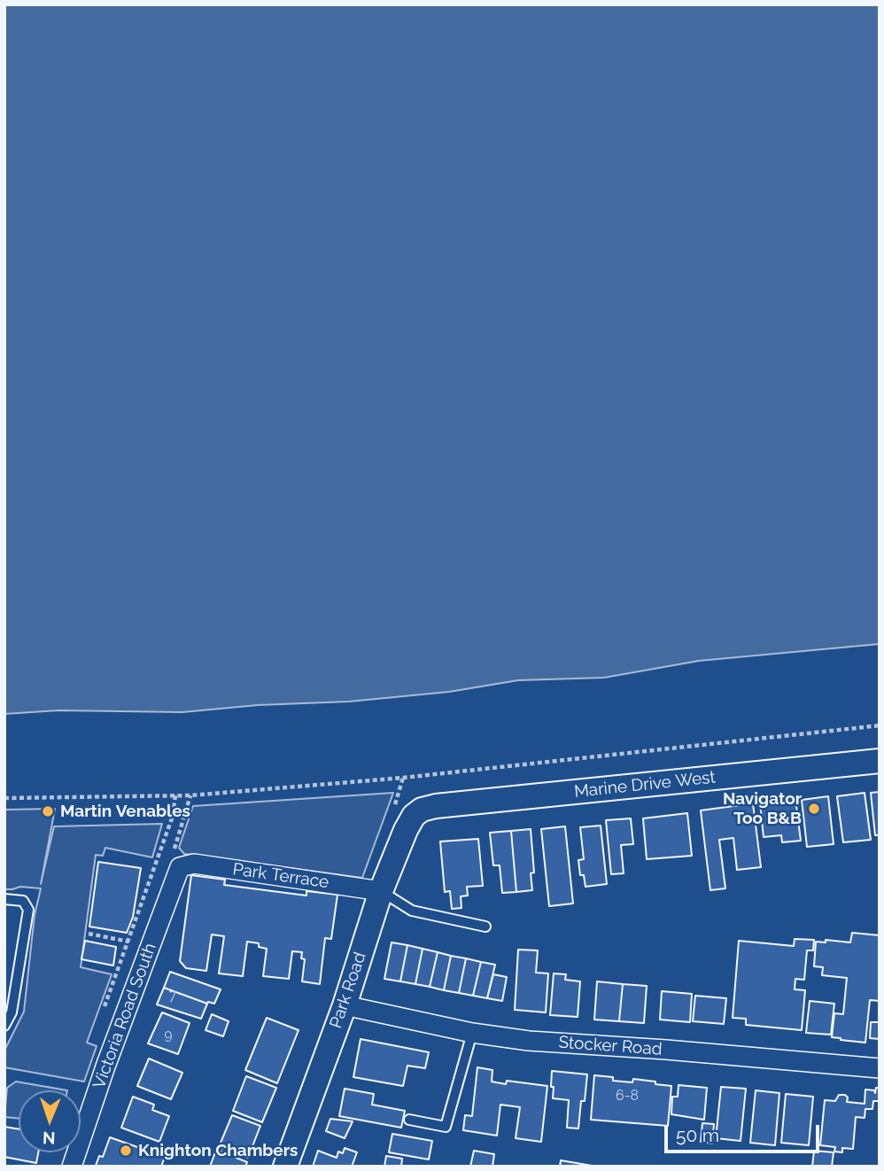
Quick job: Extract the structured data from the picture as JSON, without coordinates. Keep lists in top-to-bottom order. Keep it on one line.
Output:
{"streets":{"street":["Marine Drive West","Park Terrace","Park Road","Victoria Road South","Stocker Road"]},"crossings":[["Marine Drive West","Park Road"],["Park Terrace","Park Road"],["Park Terrace","Victoria Road South"],["Park Road","Stocker Road"]],"places":["Navigator Too B&B","Martin Venables","Knighton Chambers"],"house_numbers":["7","9","6-8"],"scale_bar":"50 m","north":"bottom"}
